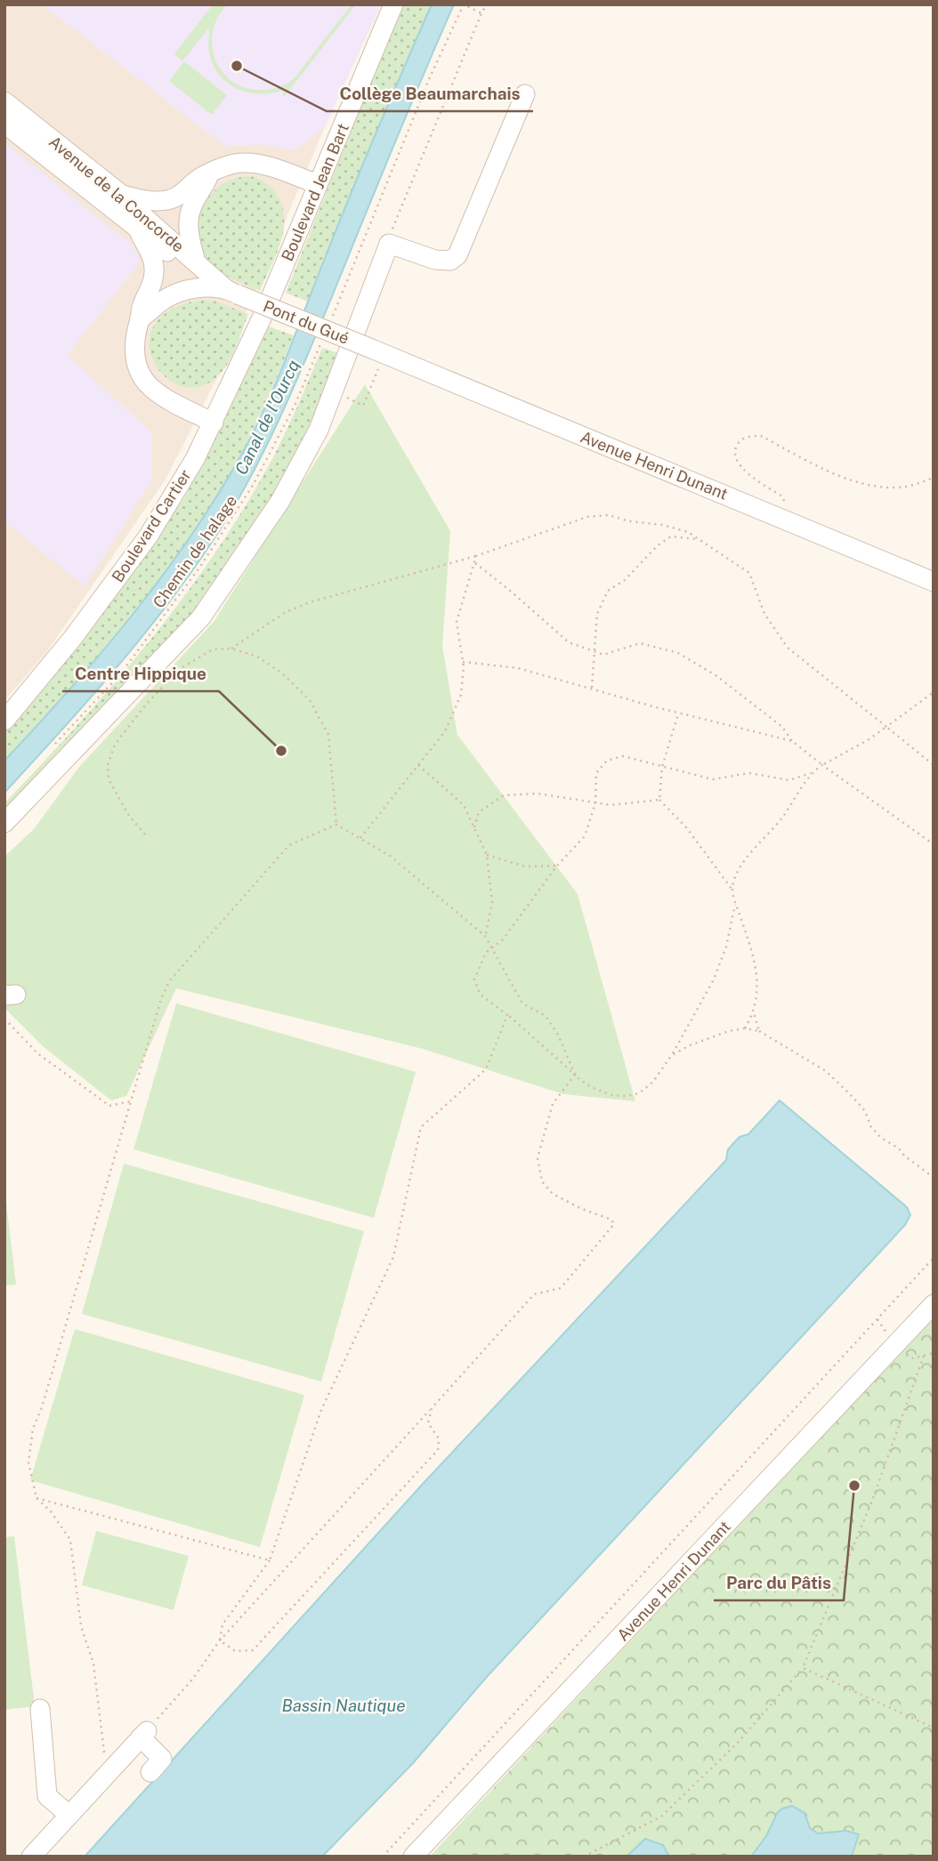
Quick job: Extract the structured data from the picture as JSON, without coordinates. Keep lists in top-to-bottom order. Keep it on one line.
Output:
{"streets":{"street":["Boulevard Jean Bart","Avenue de la Concorde","Pont du Gué","Avenue Henri Dunant","Boulevard Cartier"],"path":["Chemin de halage"]},"crossings":[["Boulevard Jean Bart","Boulevard Cartier"],["Avenue de la Concorde","Pont du Gué"],["Pont du Gué","Avenue Henri Dunant"]],"water":["Canal de l'Ourcq","Bassin Nautique"],"places":["Collège Beaumarchais","Centre Hippique","Parc du Pâtis"]}
